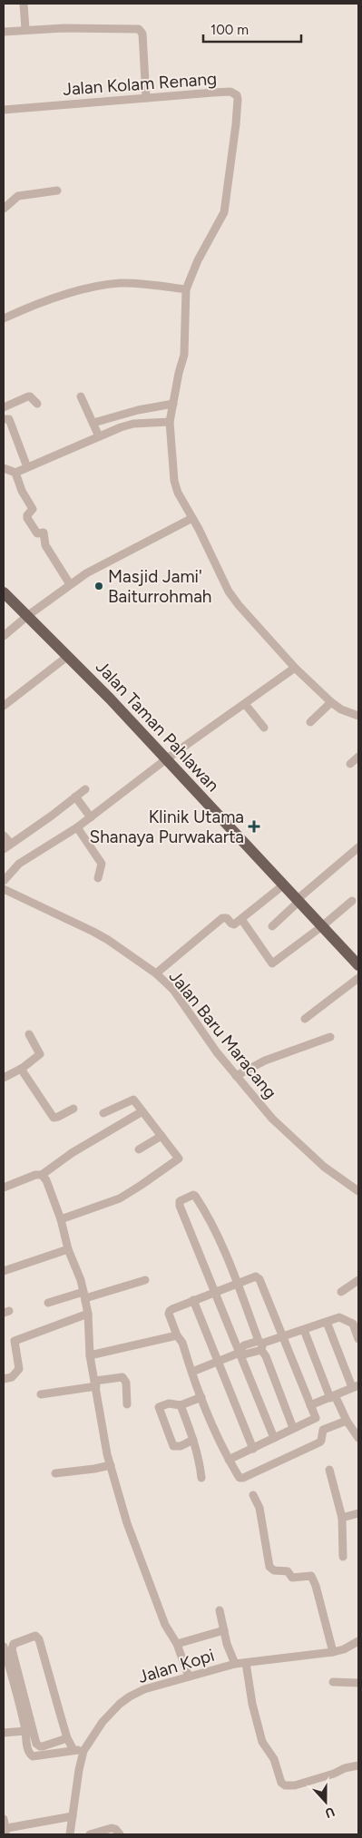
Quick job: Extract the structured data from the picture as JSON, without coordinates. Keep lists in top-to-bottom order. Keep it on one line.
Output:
{"streets":{"main road":["Jalan Taman Pahlawan"],"street":["Jalan Kolam Renang","Jalan Baru Maracang","Jalan Kopi"]},"places":{"other":["Masjid Jami' Baiturrohmah"],"health":["Klinik Utama Shanaya Purwakarta"]},"scale_bar":"100 m","north":"bottom"}
